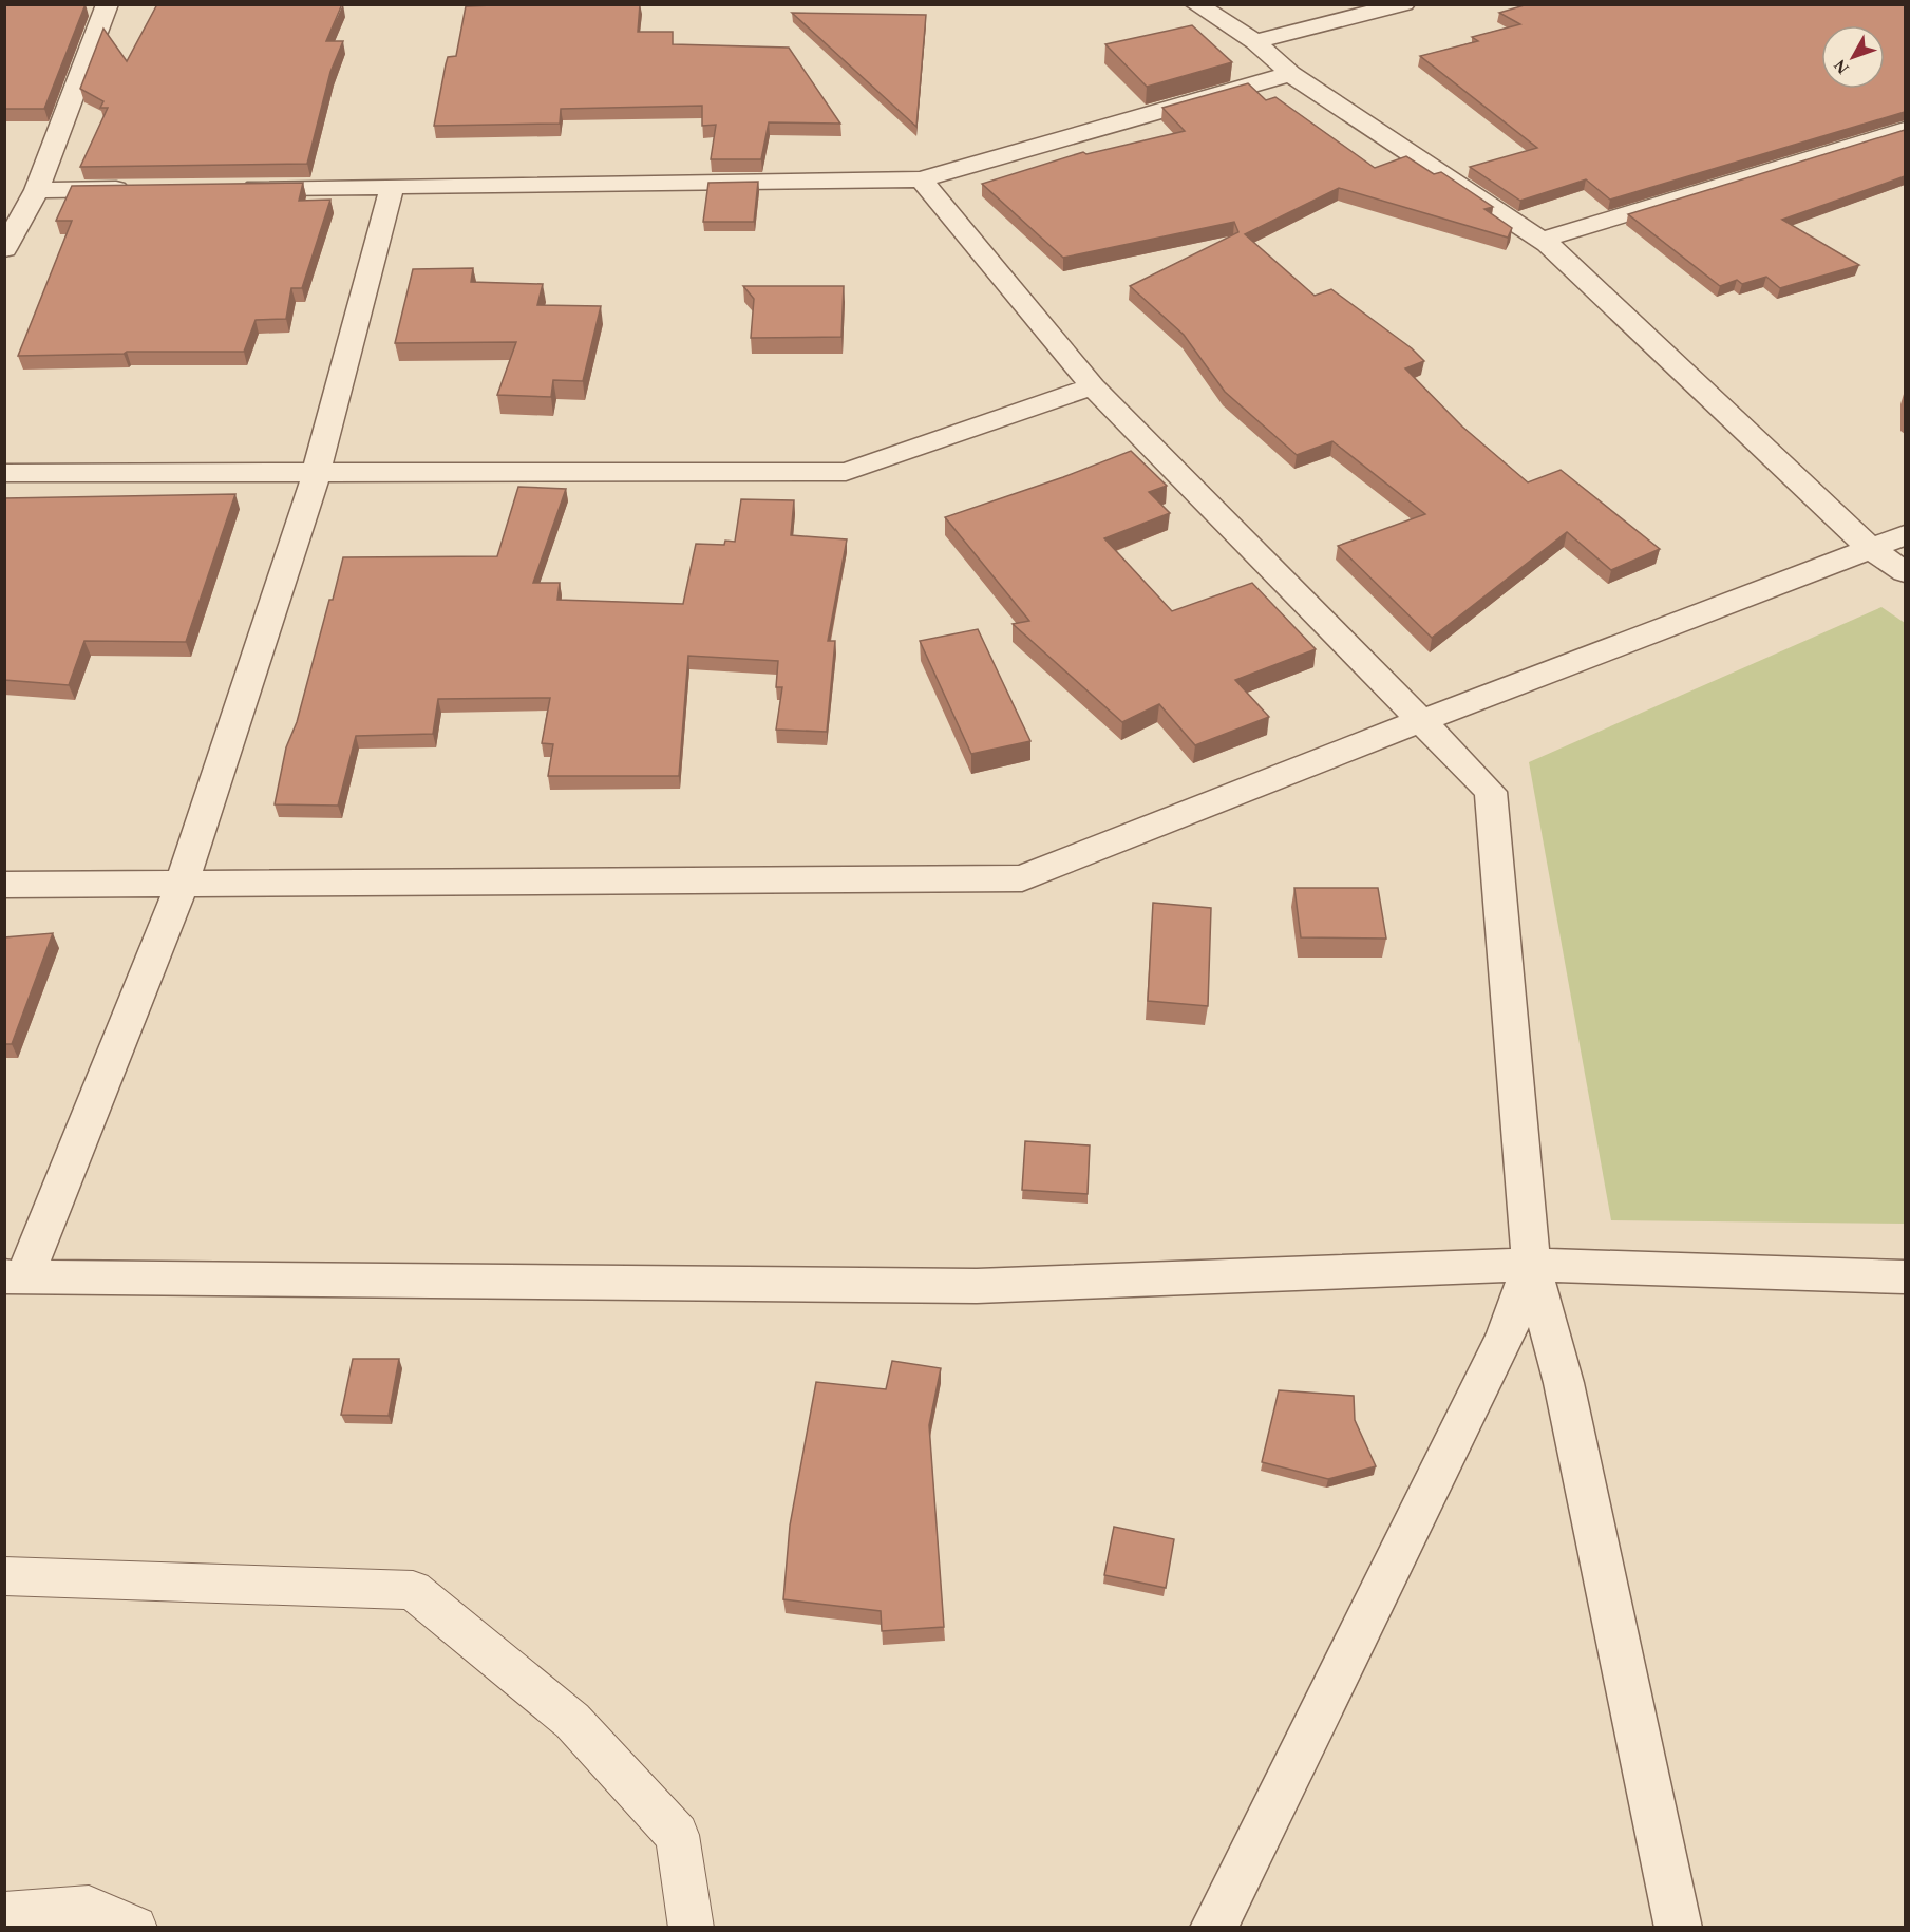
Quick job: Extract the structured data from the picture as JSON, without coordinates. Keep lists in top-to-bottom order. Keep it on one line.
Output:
{"north":"bottom left"}
